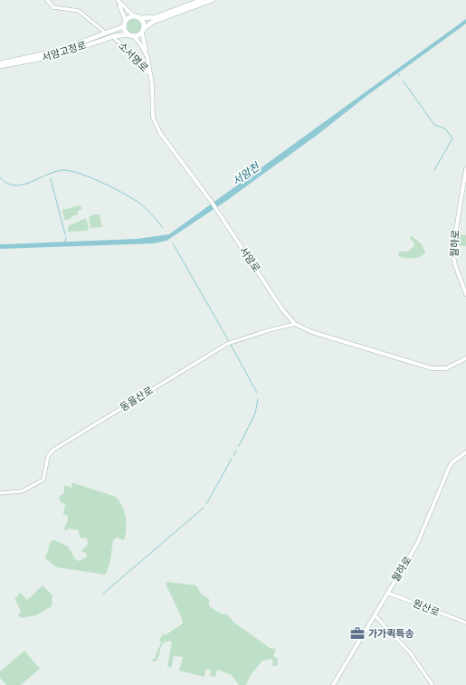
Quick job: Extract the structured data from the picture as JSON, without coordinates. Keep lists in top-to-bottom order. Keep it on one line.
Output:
{"streets":{"main road":["서암고정로"],"street":["소서명로","월하로","서암로","동을산로","원산로"]},"crossings":[["서암고정로","서암로"],["소서명로","서암로"],["월하로","원산로"],["서암로","동을산로"]],"water":["서암천"],"places":{"office":["가가퀵특송"]}}
